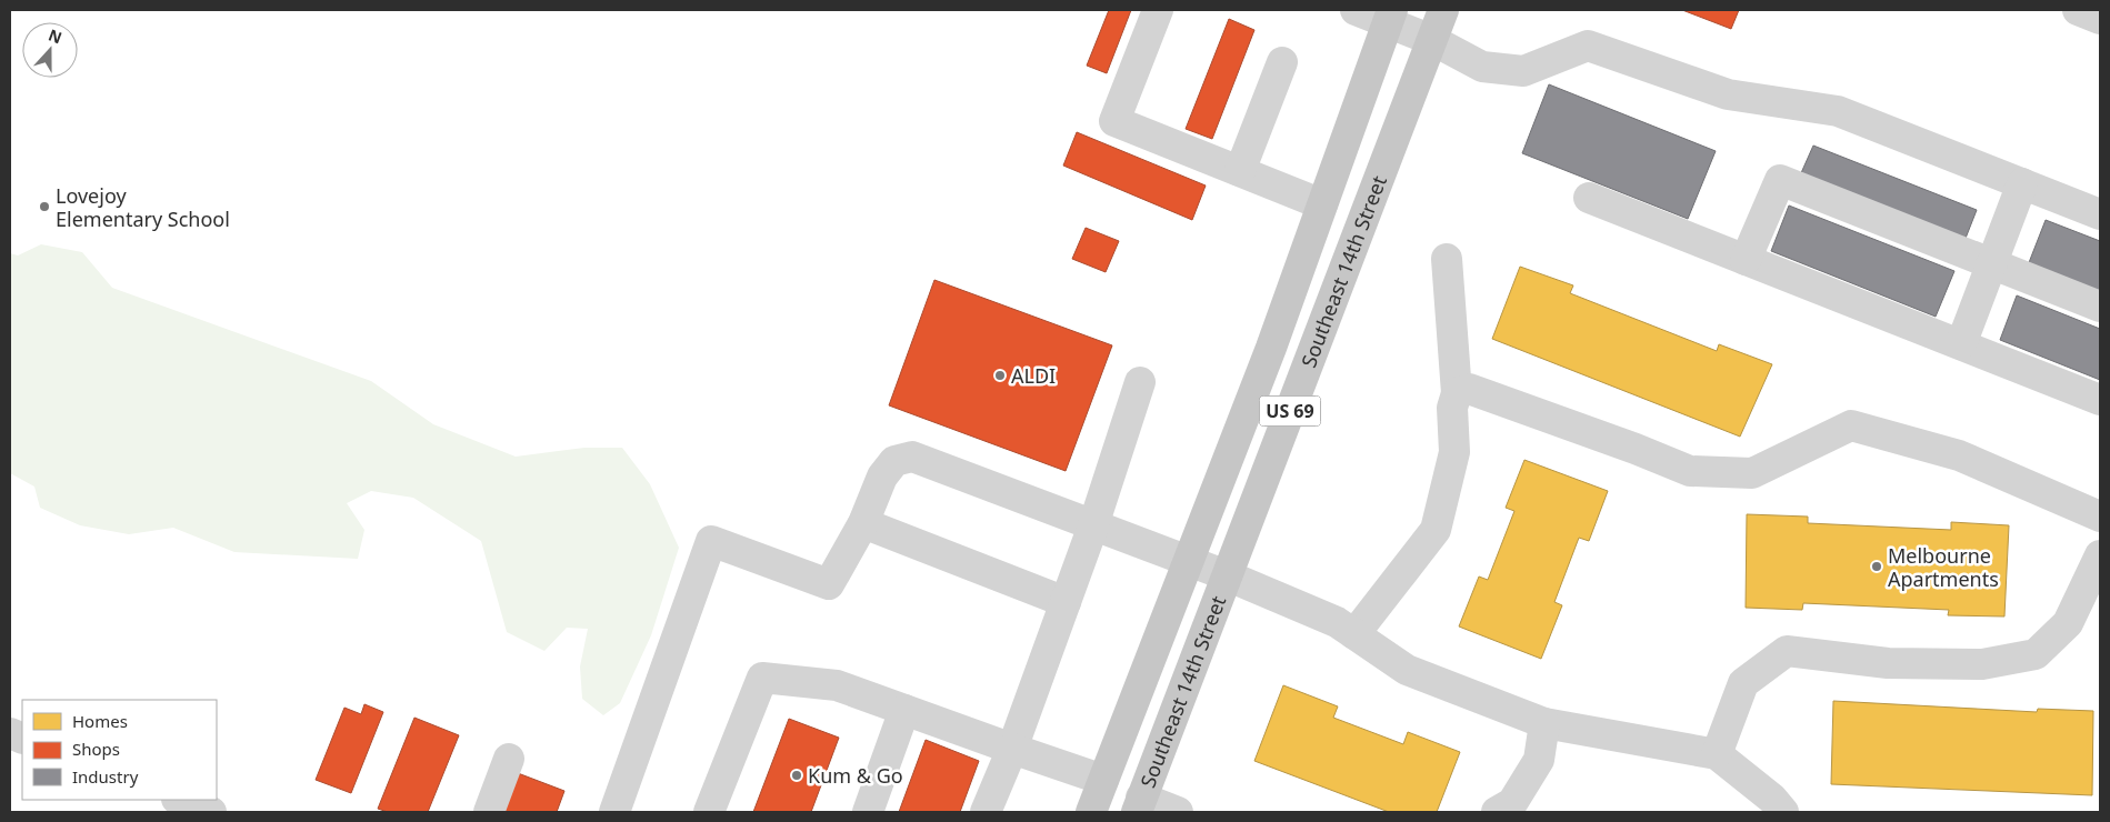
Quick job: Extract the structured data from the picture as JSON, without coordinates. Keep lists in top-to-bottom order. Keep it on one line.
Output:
{"streets":{"main road":["Southeast 14th Street","US 69"]},"places":["Lovejoy Elementary School","ALDI","Melbourne Apartments","Kum & Go"],"legend":["Homes","Shops","Industry"],"north":"top"}
